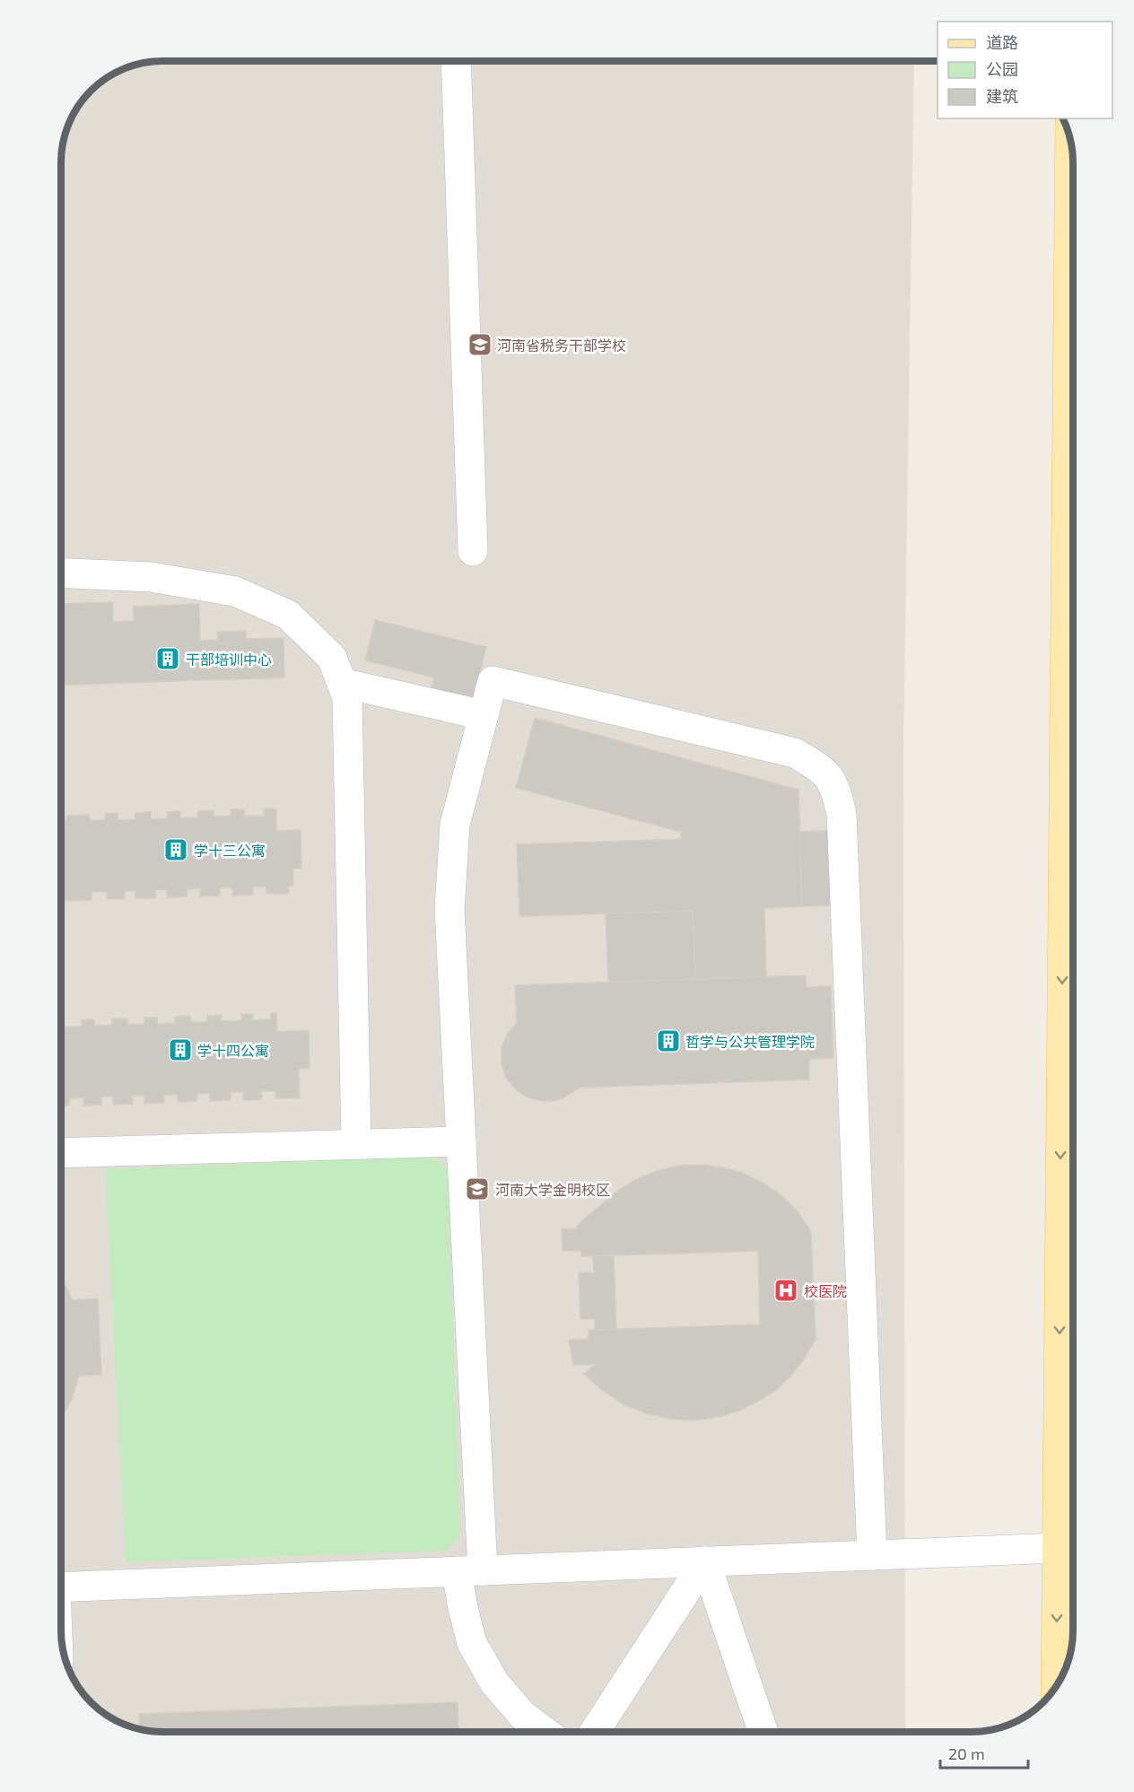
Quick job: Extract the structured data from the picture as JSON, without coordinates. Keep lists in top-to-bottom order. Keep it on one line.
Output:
{"places":{"school or university":["河南省税务干部学校","河南大学金明校区"],"building":["干部培训中心","学十三公寓","哲学与公共管理学院","学十四公寓"],"hospital":["校医院"]},"legend":["道路","公园","建筑"],"scale_bar":"20 m"}
